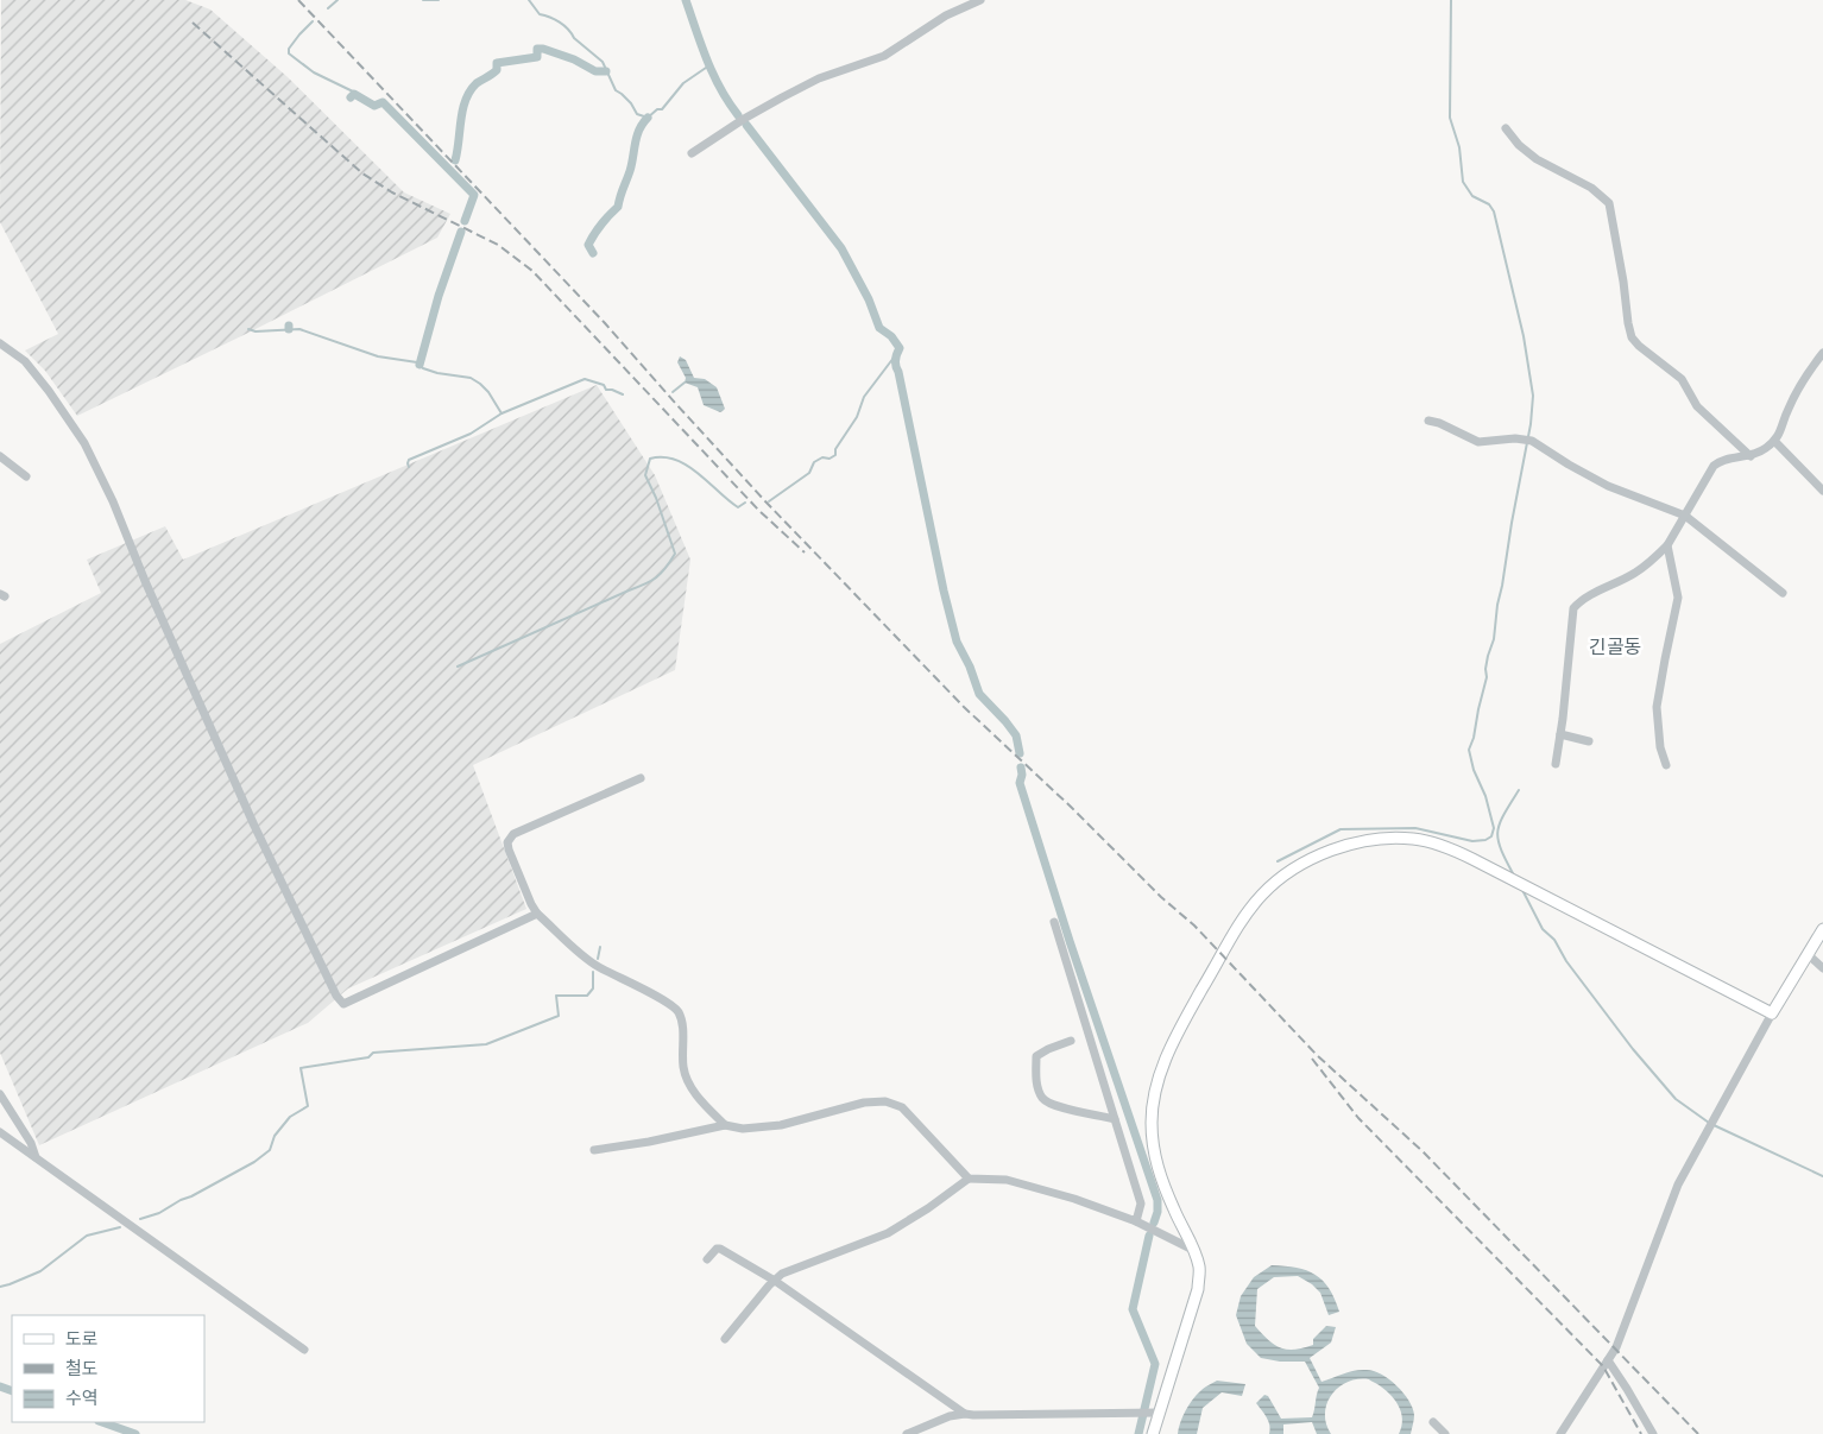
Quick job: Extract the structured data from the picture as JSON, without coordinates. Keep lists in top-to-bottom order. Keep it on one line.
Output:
{"districts":["긴골동"],"legend":["도로","철도","수역"]}
